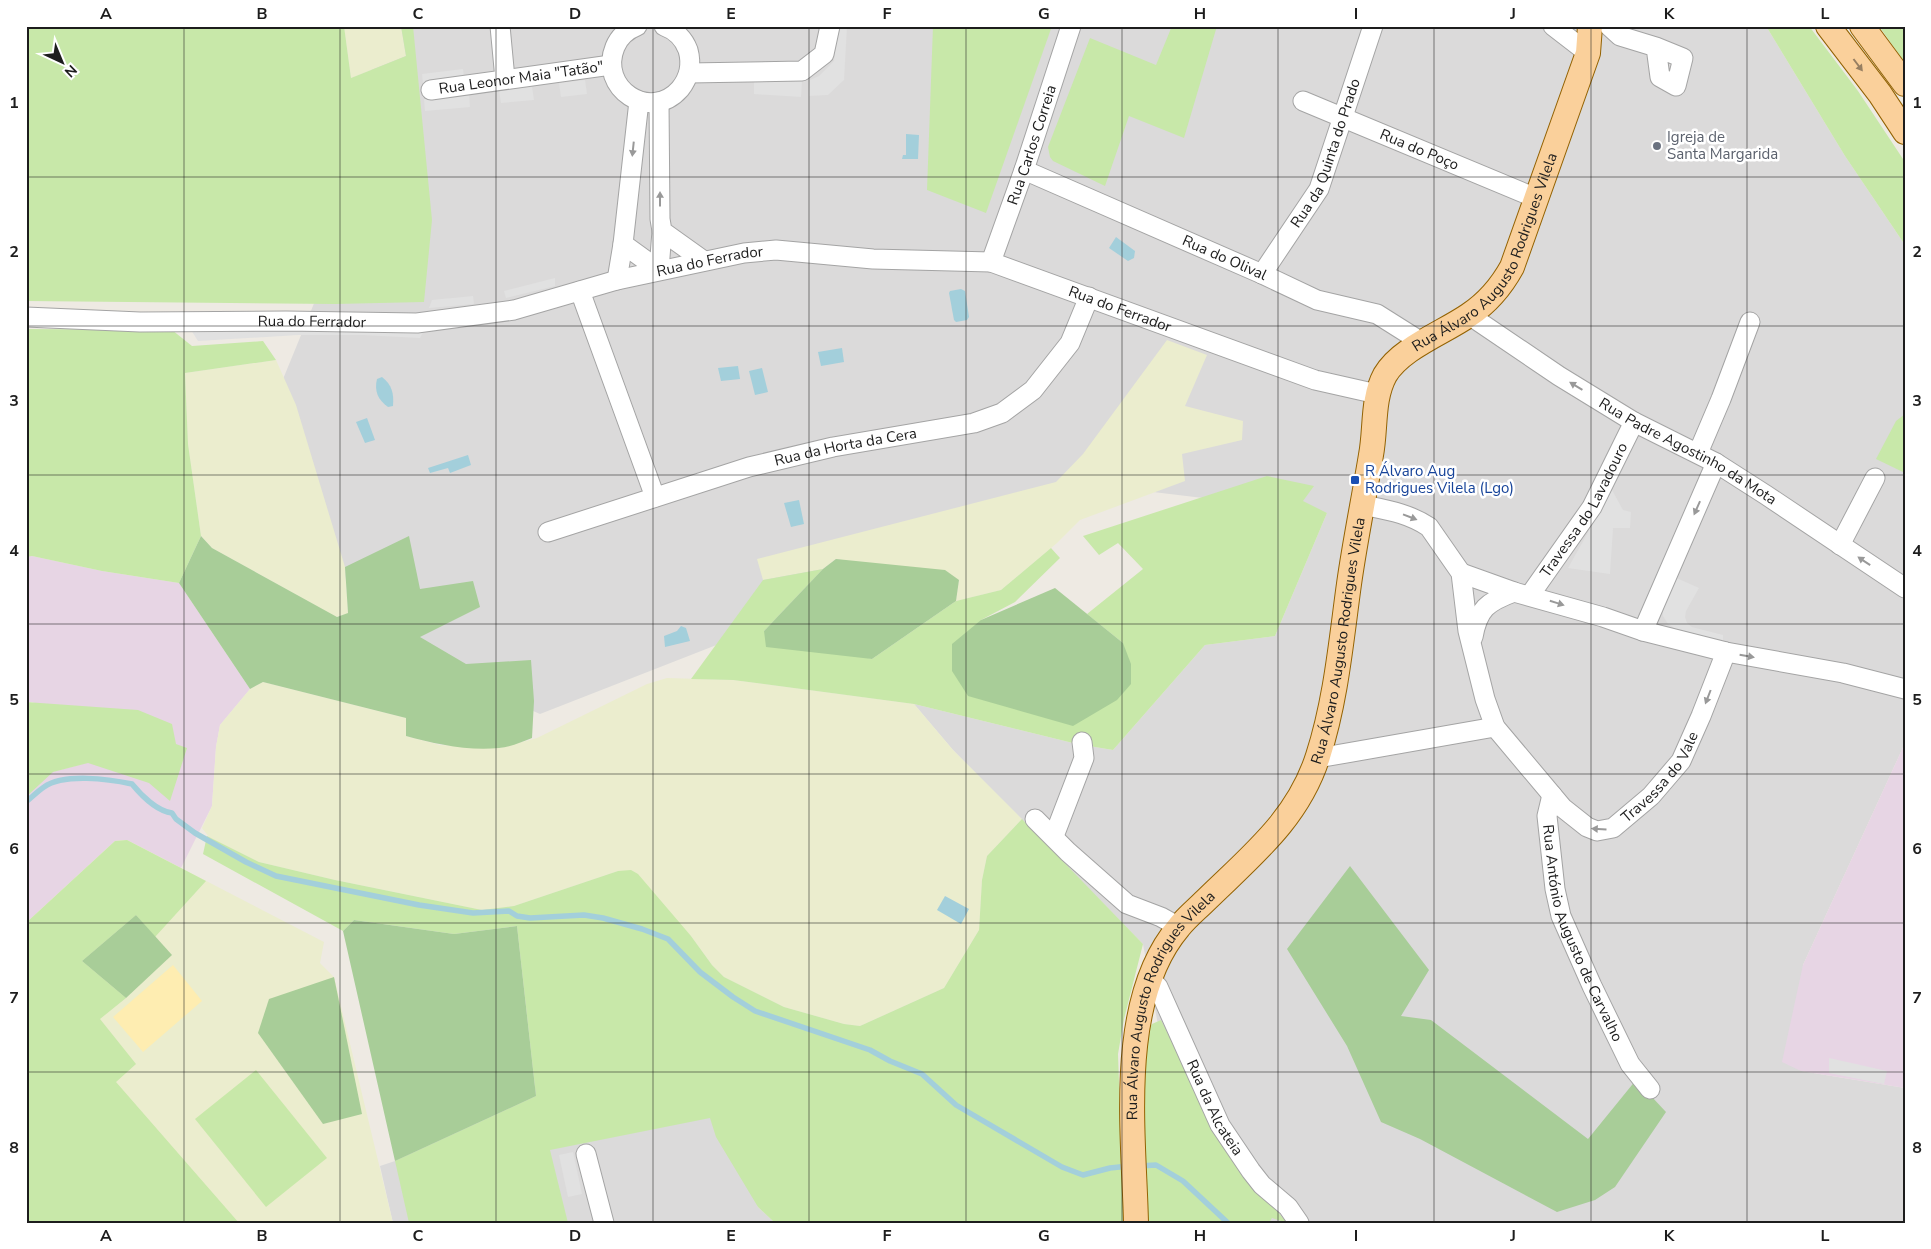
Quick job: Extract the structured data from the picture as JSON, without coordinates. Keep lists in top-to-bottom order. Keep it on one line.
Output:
{"streets":{"main road":["Rua Álvaro Augusto Rodrigues Vilela"],"street":["Rua Leonor Maia \"Tatão\"","Rua Carlos Correia","Rua do Poço","Rua da Quinta do Prado","Rua do Olival","Rua do Ferrador","Rua da Horta da Cera","Rua Padre Agostinho da Mota","Travessa do Lavadouro","Travessa do Vale","Rua António Augusto de Carvalho","Rua da Alcateia"]},"crossings":[["Rua Carlos Correia","Rua do Olival"],["Rua Carlos Correia","Rua do Ferrador"],["Rua do Poço","Rua da Quinta do Prado"],["Rua do Poço","Rua Álvaro Augusto Rodrigues Vilela"],["Rua da Quinta do Prado","Rua do Olival"],["Rua Álvaro Augusto Rodrigues Vilela","Rua do Olival"],["Rua Álvaro Augusto Rodrigues Vilela","Rua do Ferrador"],["Rua Álvaro Augusto Rodrigues Vilela","Rua Padre Agostinho da Mota"],["Rua Álvaro Augusto Rodrigues Vilela","Rua da Alcateia"],["Rua do Ferrador","Rua da Horta da Cera"],["Rua Padre Agostinho da Mota","Travessa do Lavadouro"],["Travessa do Vale","Rua António Augusto de Carvalho"]],"places":{"other":["Igreja de Santa Margarida"],"transit":["R Álvaro Aug Rodrigues Vilela (Lgo)"]},"north":"bottom right","grid":{"columns":["A","B","C","D","E","F","G","H","I","J","K","L"],"rows":["1","2","3","4","5","6","7","8"]}}
